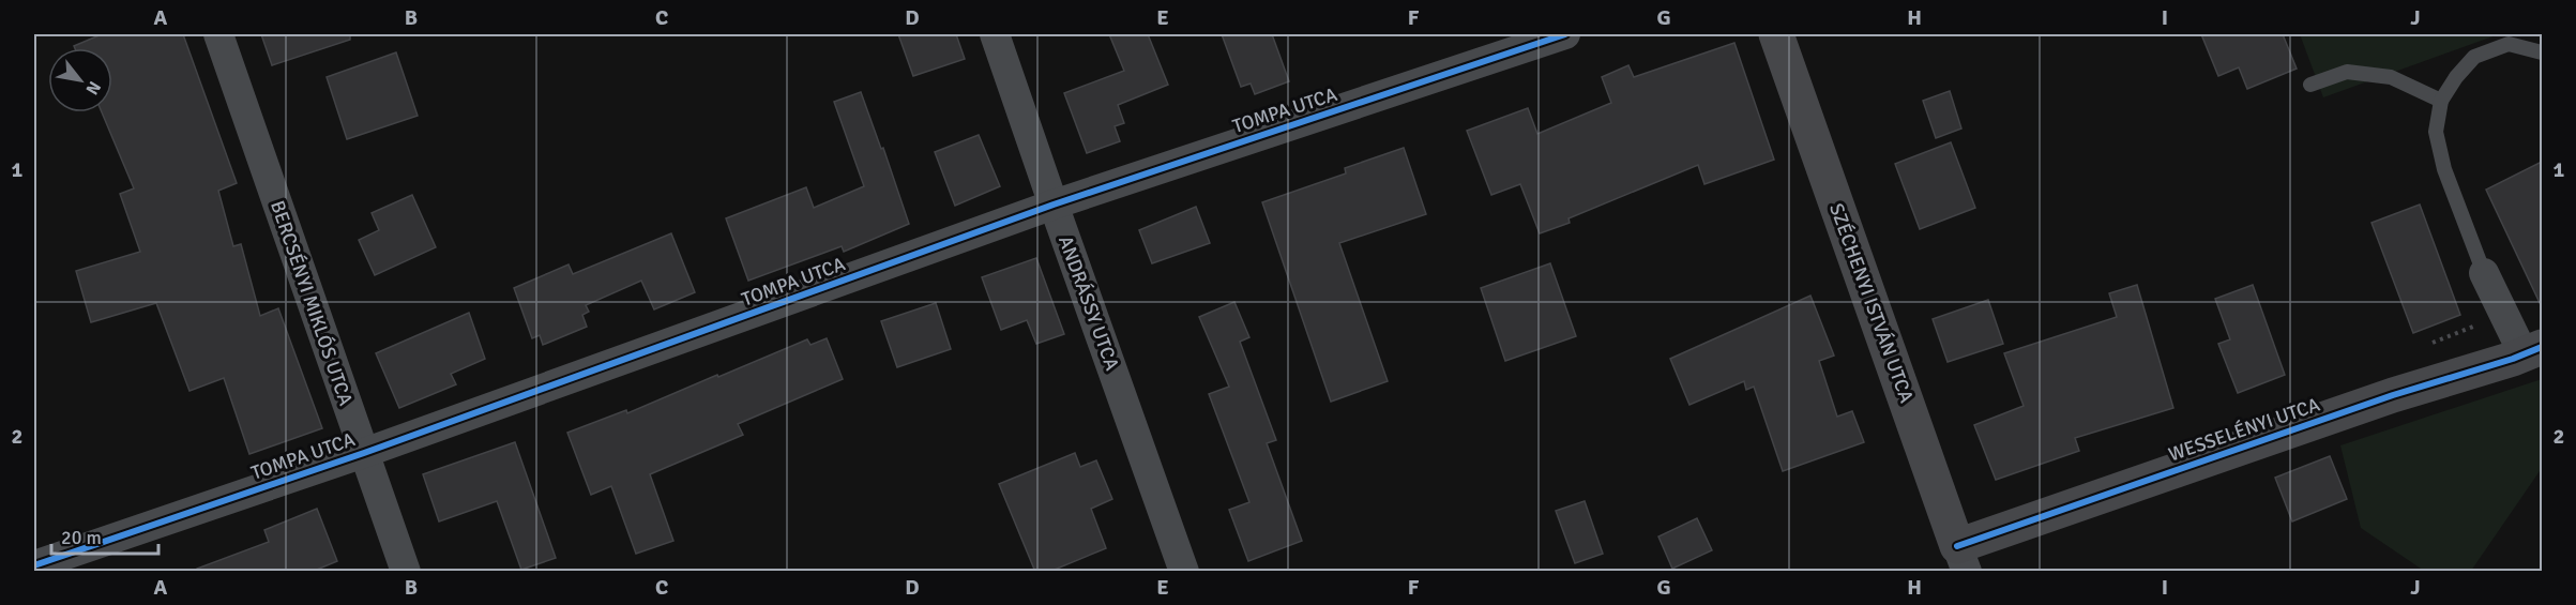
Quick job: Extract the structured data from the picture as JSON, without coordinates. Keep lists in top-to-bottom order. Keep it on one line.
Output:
{"streets":{"street":["TOMPA UTCA","BERCSÉNYI MIKLÓS UTCA","ANDRÁSSY UTCA","SZÉCHENYI ISTVÁN UTCA","WESSELÉNYI UTCA"]},"crossings":[["TOMPA UTCA","BERCSÉNYI MIKLÓS UTCA"],["TOMPA UTCA","ANDRÁSSY UTCA"],["SZÉCHENYI ISTVÁN UTCA","WESSELÉNYI UTCA"]],"scale_bar":"20 m","north":"bottom right","grid":{"columns":["A","B","C","D","E","F","G","H","I","J"],"rows":["1","2"]}}
